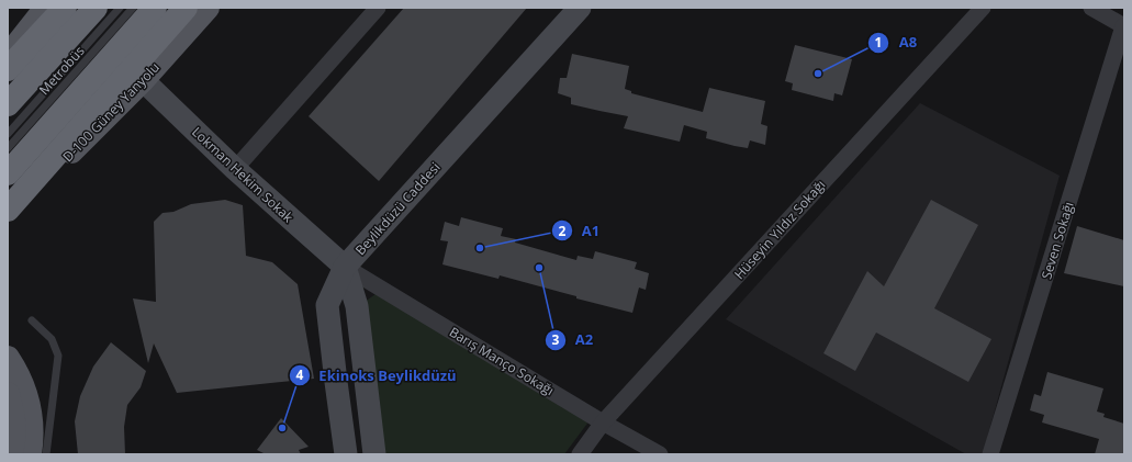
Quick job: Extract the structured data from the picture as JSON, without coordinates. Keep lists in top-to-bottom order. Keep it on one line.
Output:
{"streets":{"main road":["D-100 Güney Yanyolu","Lokman Hekim Sokak","Beylikdüzü Caddesi"],"street":["Hüseyin Yıldız Sokağı","Seven Sokağı","Barış Manço Sokağı"],"lane":["Metrobüs"]},"crossings":[["D-100 Güney Yanyolu","Lokman Hekim Sokak"],["Lokman Hekim Sokak","Beylikdüzü Caddesi"],["Lokman Hekim Sokak","Barış Manço Sokağı"],["Beylikdüzü Caddesi","Barış Manço Sokağı"],["Hüseyin Yıldız Sokağı","Barış Manço Sokağı"]],"places":["A8","A1","A2","Ekinoks Beylikdüzü"]}
